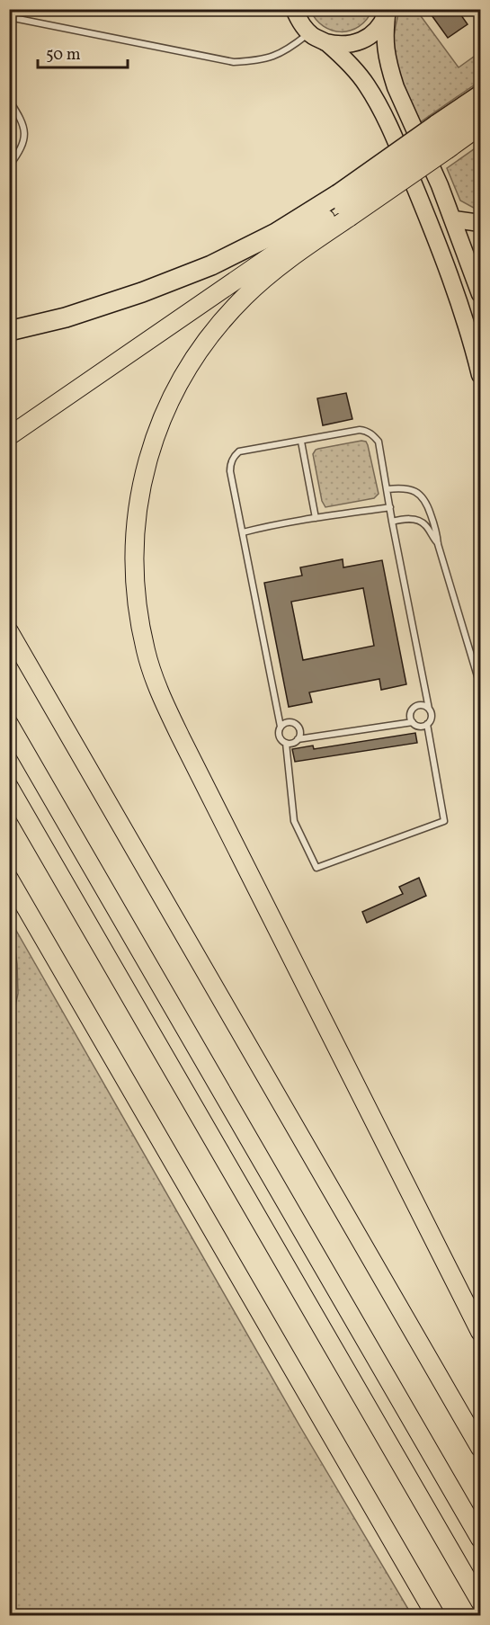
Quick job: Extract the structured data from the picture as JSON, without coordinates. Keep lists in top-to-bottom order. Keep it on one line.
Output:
{"scale_bar":"50 m"}
